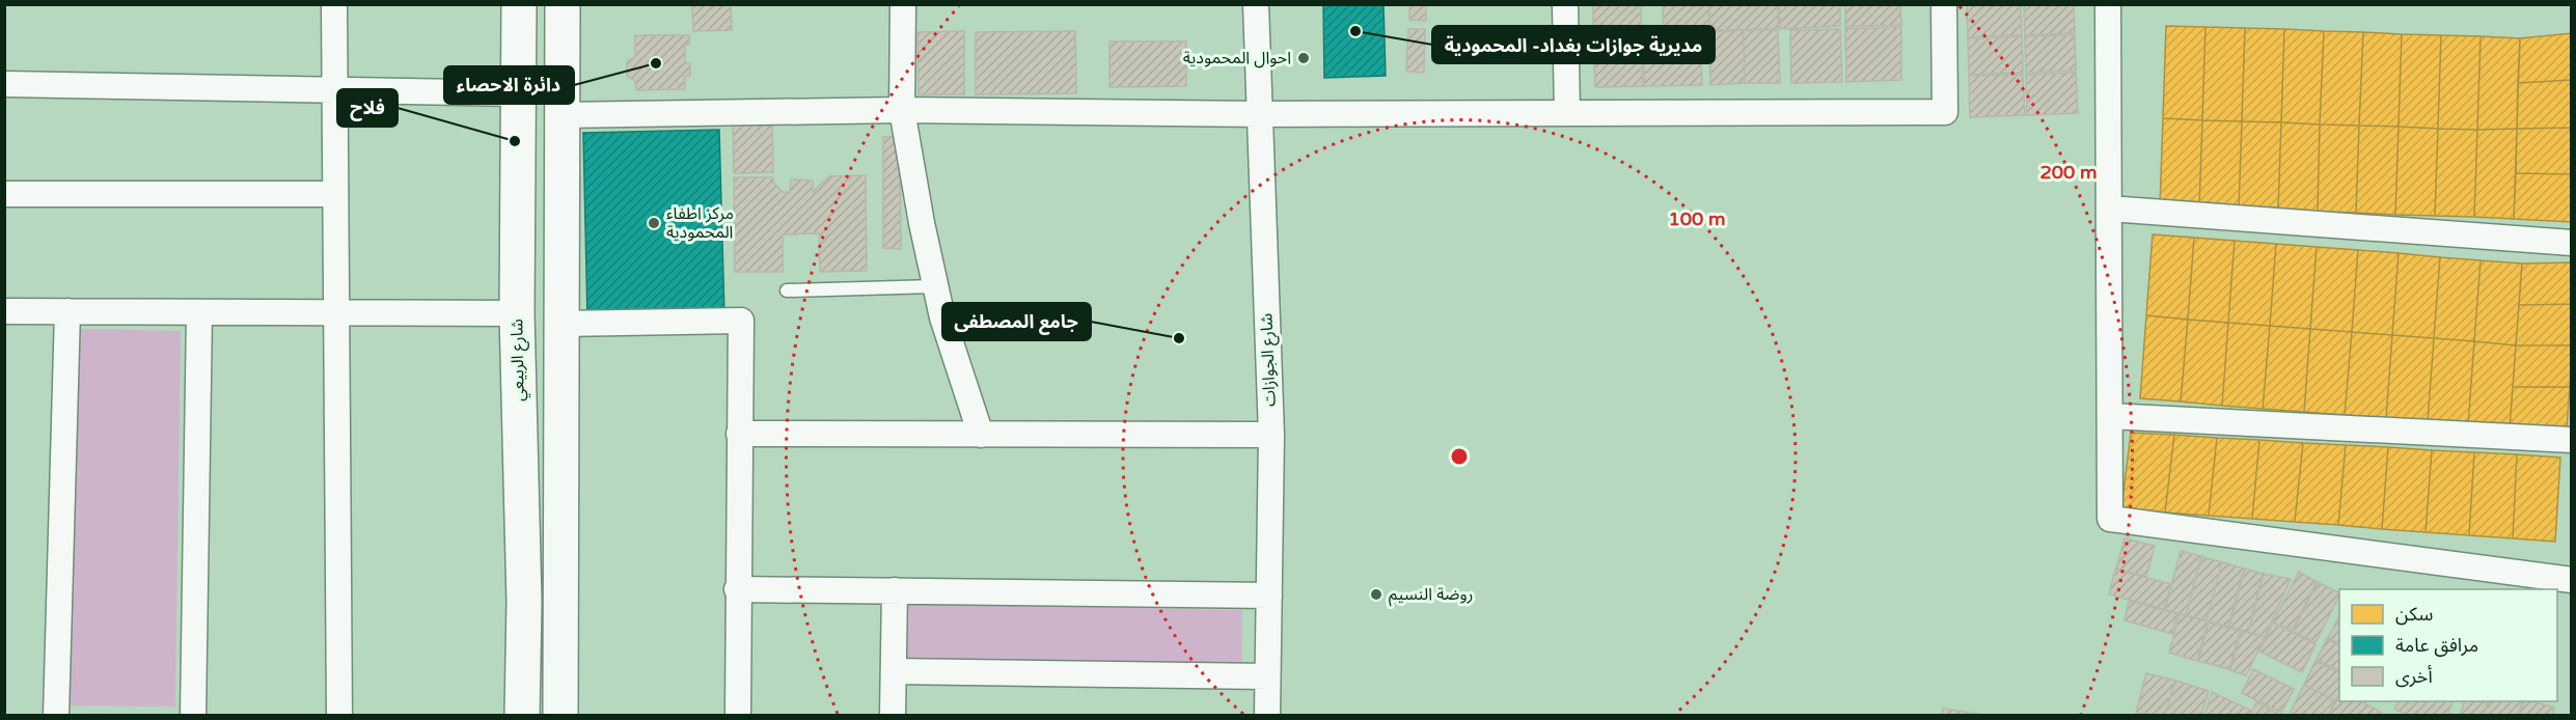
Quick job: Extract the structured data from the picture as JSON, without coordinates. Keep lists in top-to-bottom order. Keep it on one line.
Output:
{"streets":{"street":["شارع الربيعي","شارع الجوازات"]},"places":["مديرية جوازات بغداد- المحمودية","احوال المحمودية","دائرة الاحصاء","فلاح","مركز اطفاء المحمودية","جامع المصطفى","روضة النسيم"],"legend":["سكن","مرافق عامة","أخرى"],"rings":["200 m","100 m"]}
